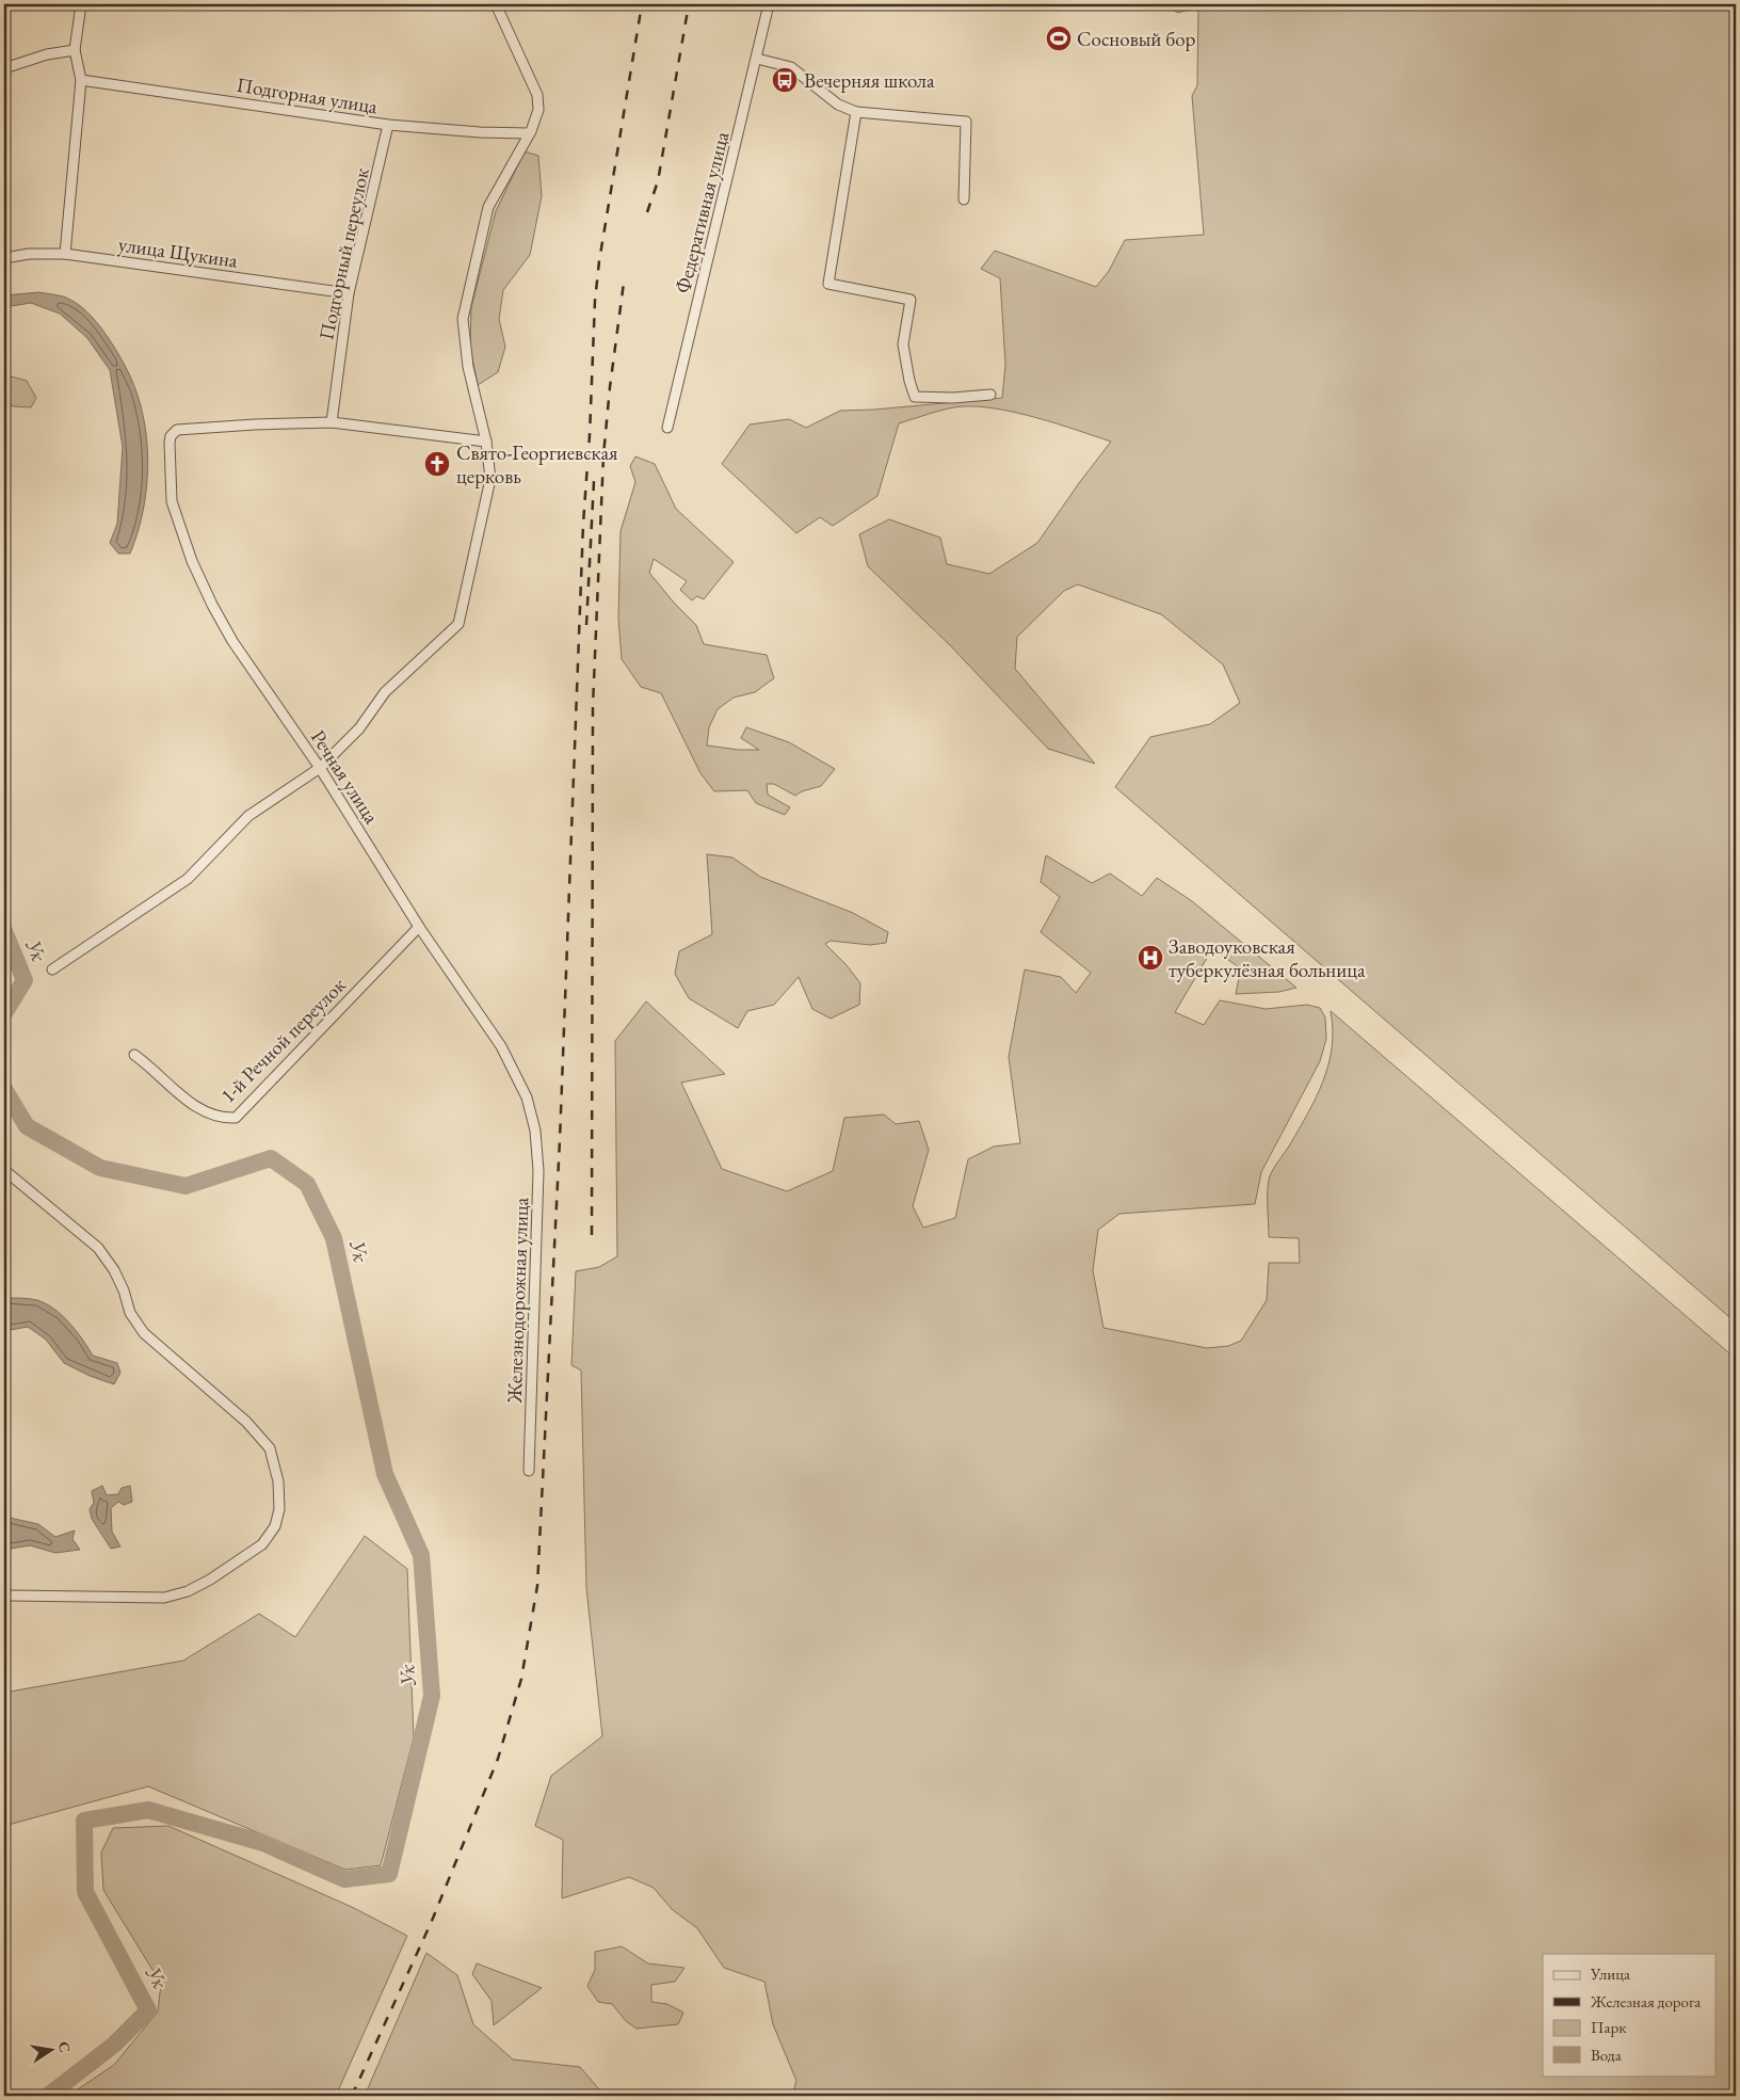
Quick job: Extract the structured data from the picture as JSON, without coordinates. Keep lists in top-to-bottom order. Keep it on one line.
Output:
{"streets":{"street":["Подгорная улица","Федеративная улица","улица Щукина","Подгорный переулок","Речная улица","1-й Речной переулок","Железнодорожная улица"]},"crossings":[["Подгорная улица","Подгорный переулок"],["улица Щукина","Подгорный переулок"],["Подгорный переулок","Речная улица"],["Речная улица","1-й Речной переулок"],["Речная улица","Железнодорожная улица"]],"water":["Ук"],"places":{"sports":["Сосновый бор"],"bus stop":["Вечерняя школа"],"church":["Свято-Георгиевская церковь"],"hospital":["Заводоуковская туберкулёзная больница"]},"legend":["Улица","Железная дорога","Парк","Вода"],"north":"right"}
